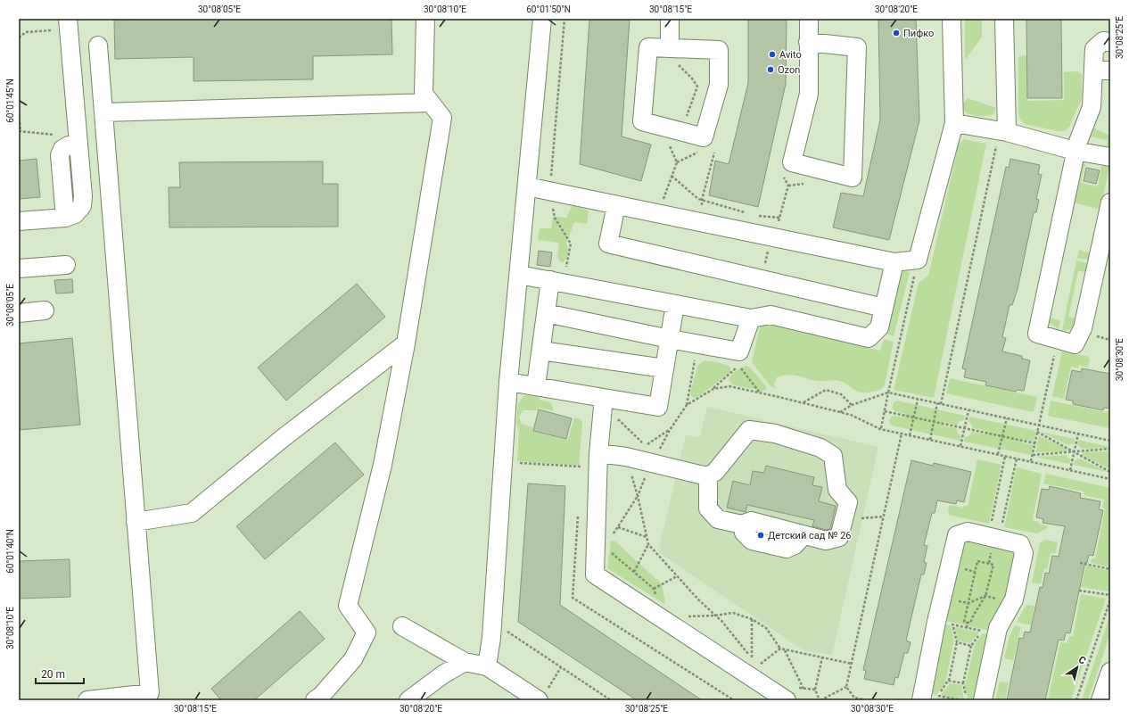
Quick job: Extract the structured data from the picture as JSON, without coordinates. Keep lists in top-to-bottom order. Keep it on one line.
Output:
{"places":["Пифко","Avito","Ozon","Детский сад № 26"],"scale_bar":"20 m","north":"top right","coordinates":["30°08'05\"E","30°08'10\"E","60°01'50\"N","30°08'15\"E","30°08'20\"E","30°08'25\"E","60°01'45\"N","30°08'30\"E","60°01'40\"N"]}
